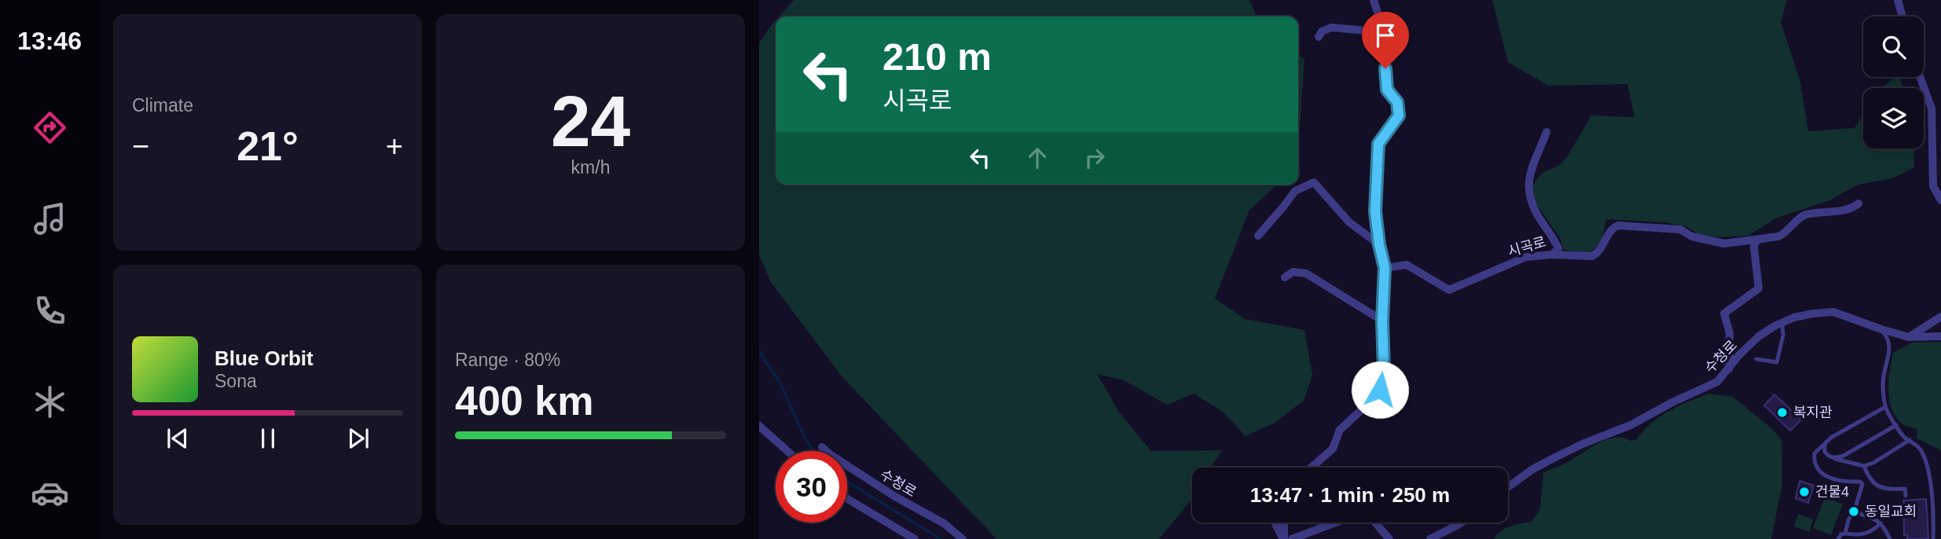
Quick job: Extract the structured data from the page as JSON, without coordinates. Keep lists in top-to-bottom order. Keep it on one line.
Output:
{"streets":{"street":["시곡로","수청로"]},"places":["복지관","건물4","동일교회"],"page":{"tabs":"13:46","tile":["Climate",["24","km/h"],["Range · 80%","400 km"]],"turn":["210 m","시곡로"],"heat":["−","21°","+"],"song":["Blue Orbit","Sona"],"limit":"30","trip":"13:47 · 1 min · 250 m"}}
